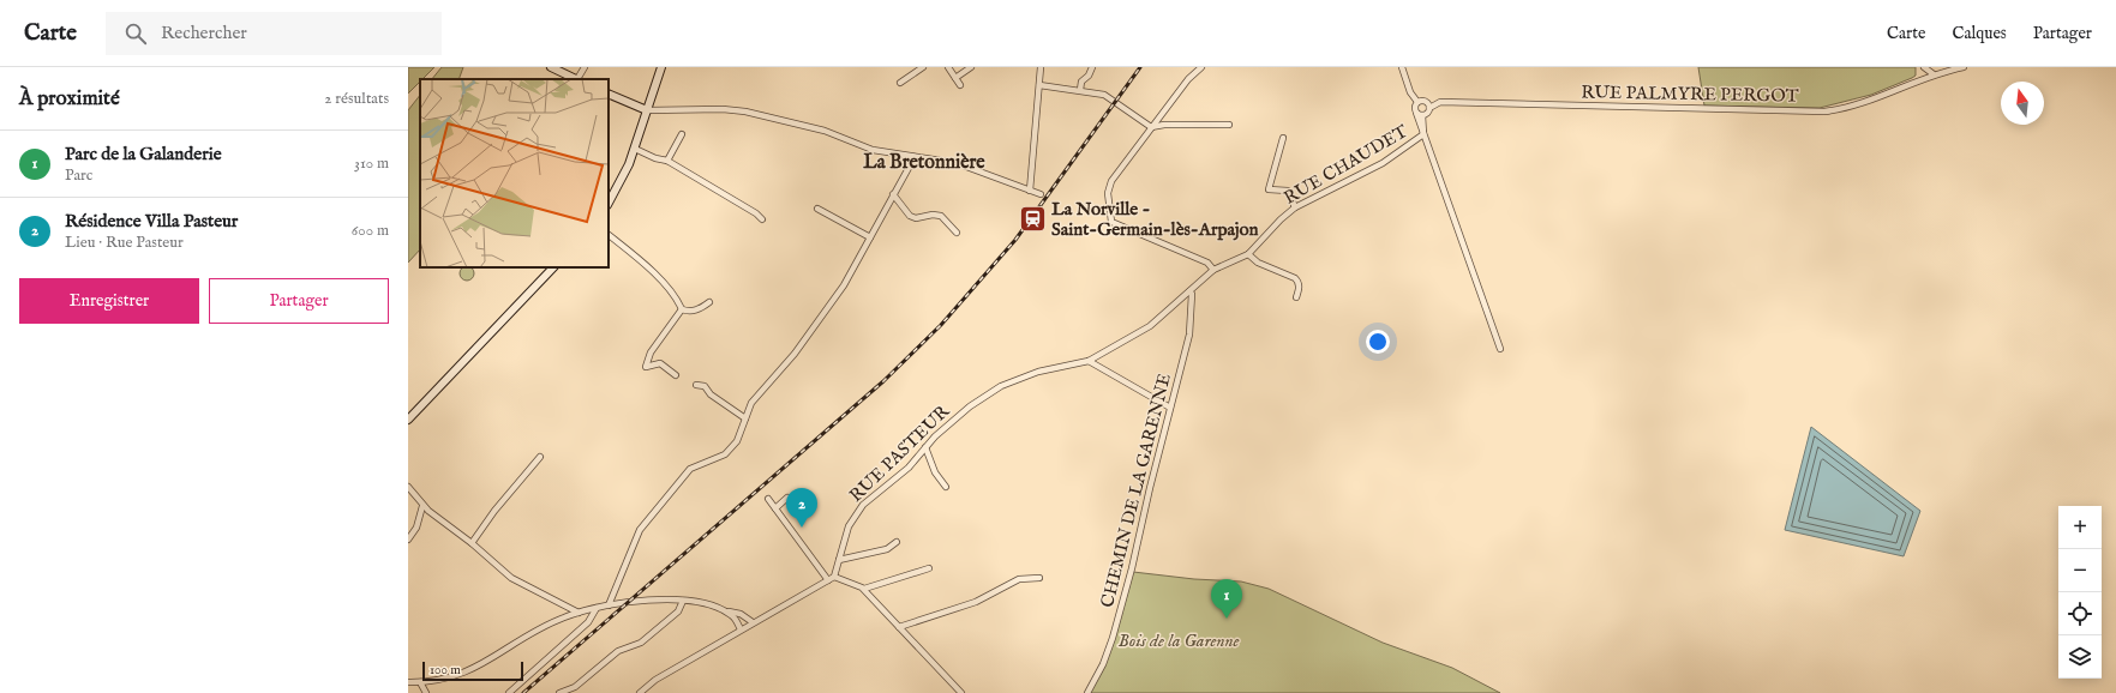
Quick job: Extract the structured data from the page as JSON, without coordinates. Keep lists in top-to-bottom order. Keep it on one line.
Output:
{"streets":{"street":["RUE PALMYRE PERGOT","RUE CHAUDET","RUE PASTEUR","CHEMIN DE LA GARENNE"]},"crossings":[["RUE PALMYRE PERGOT","RUE CHAUDET"],["RUE CHAUDET","RUE PASTEUR"],["RUE PASTEUR","CHEMIN DE LA GARENNE"]],"districts":["La Bretonnière"],"parks":["Bois de la Garenne"],"places":{"station":["La Norville - Saint-Germain-lès-Arpajon"]},"scale_bar":"100 m","north":"top","page":{"header":"Carte","search":"Rechercher","nav":["Carte","Calques","Partager"],"heading":["À proximité","2 résultats"],"list":[{"mark":"1","name":"Parc de la Galanderie","note":"Parc","value":"310 m"},{"mark":"2","name":"Résidence Villa Pasteur","note":"Lieu · Rue Pasteur","value":"600 m"}],"buttons":["Enregistrer","Partager"],"pins":["2","1"],"map_buttons":["+","−"],"scale":"100 m"}}
